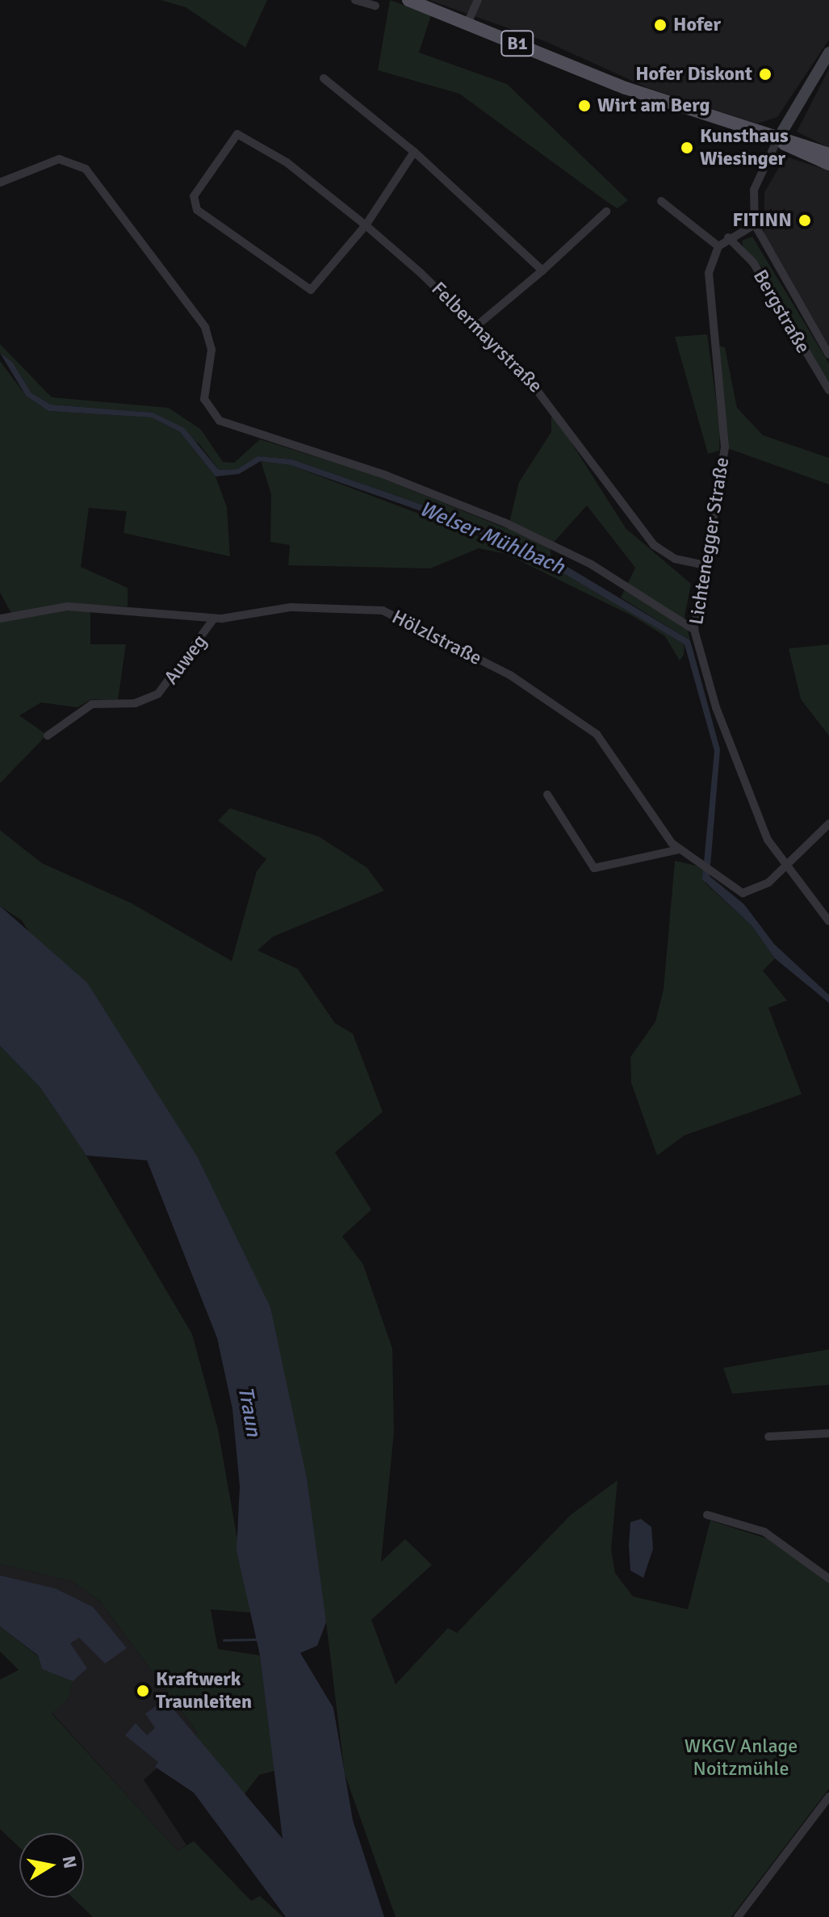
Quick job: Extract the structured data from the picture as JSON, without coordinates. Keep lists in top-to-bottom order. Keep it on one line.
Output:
{"streets":{"main road":["B1"],"street":["Bergstraße","Felbermayrstraße","Lichtenegger Straße","Hölzlstraße","Auweg"]},"crossings":[["Bergstraße","Lichtenegger Straße"],["Felbermayrstraße","Lichtenegger Straße"],["Lichtenegger Straße","Hölzlstraße"],["Hölzlstraße","Auweg"]],"water":["Welser Mühlbach","Traun"],"parks":["WKGV Anlage Noitzmühle"],"places":["Hofer","Hofer Diskont","Wirt am Berg","Kunsthaus Wiesinger","FITINN","Kraftwerk Traunleiten"],"north":"right"}
